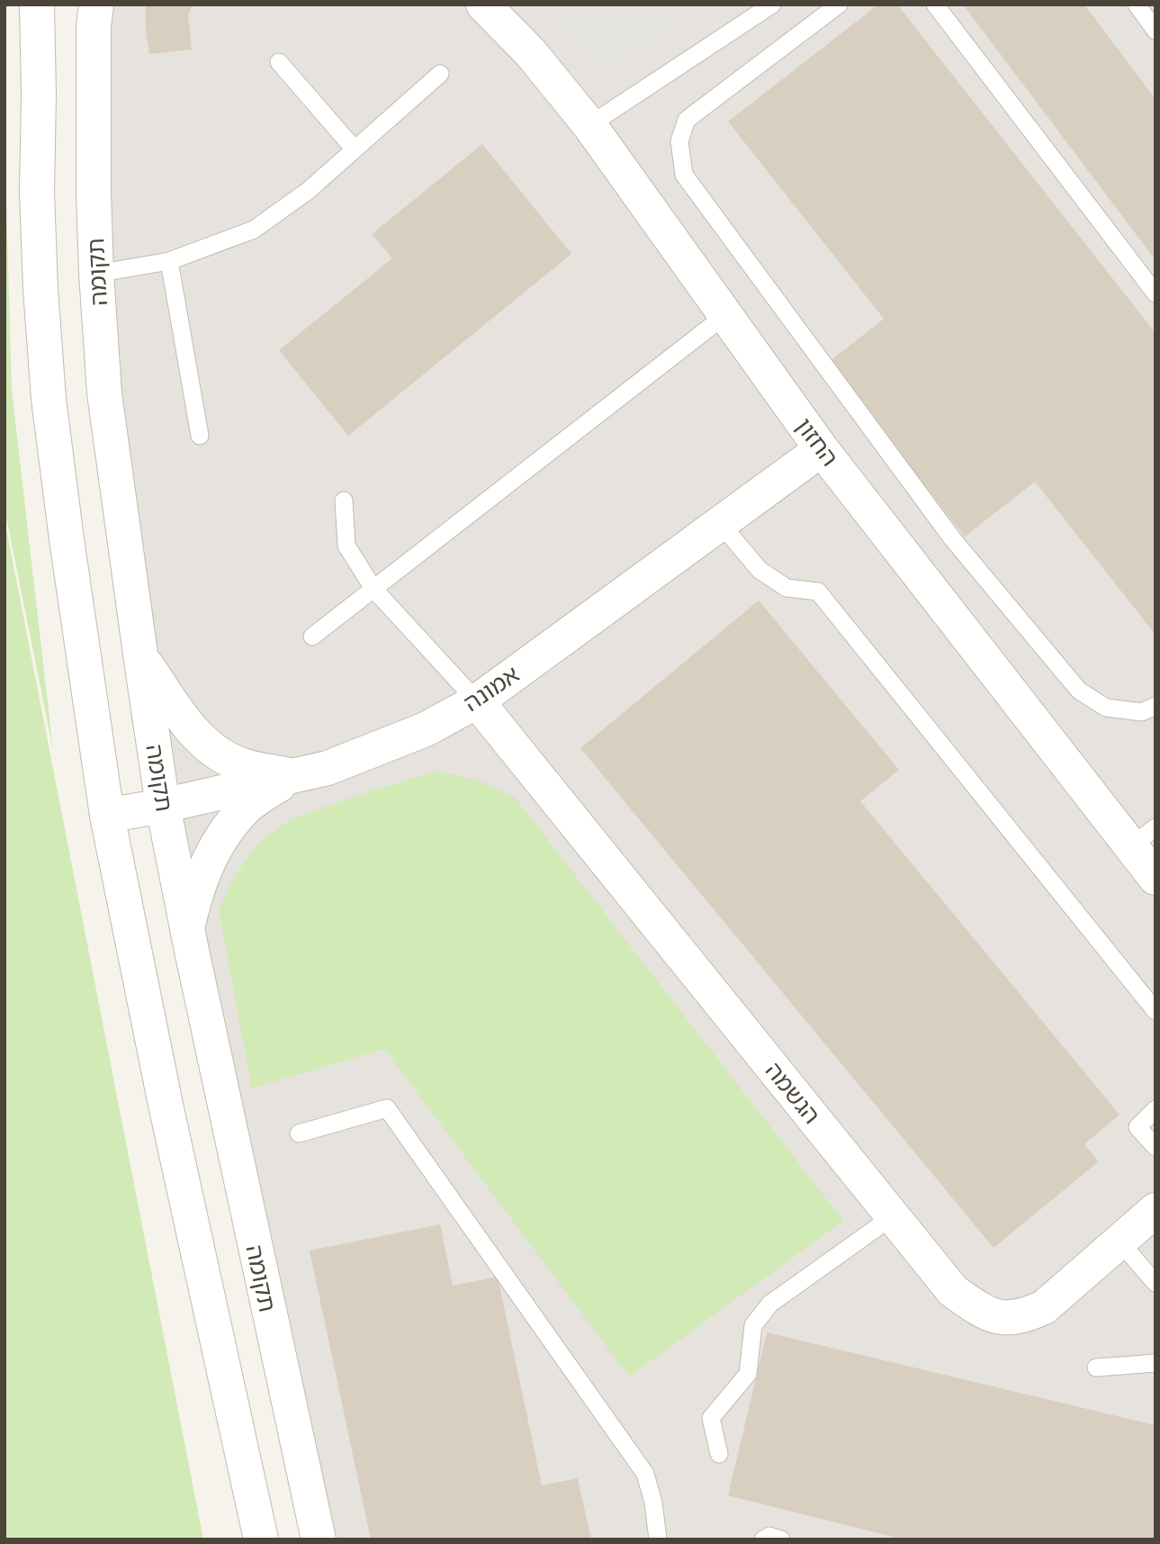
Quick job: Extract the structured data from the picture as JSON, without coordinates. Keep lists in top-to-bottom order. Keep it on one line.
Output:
{"streets":{"street":["תקומה","החזון","אמונה","הגשמה"]},"crossings":[["תקומה","אמונה"],["החזון","אמונה"],["אמונה","הגשמה"]]}
